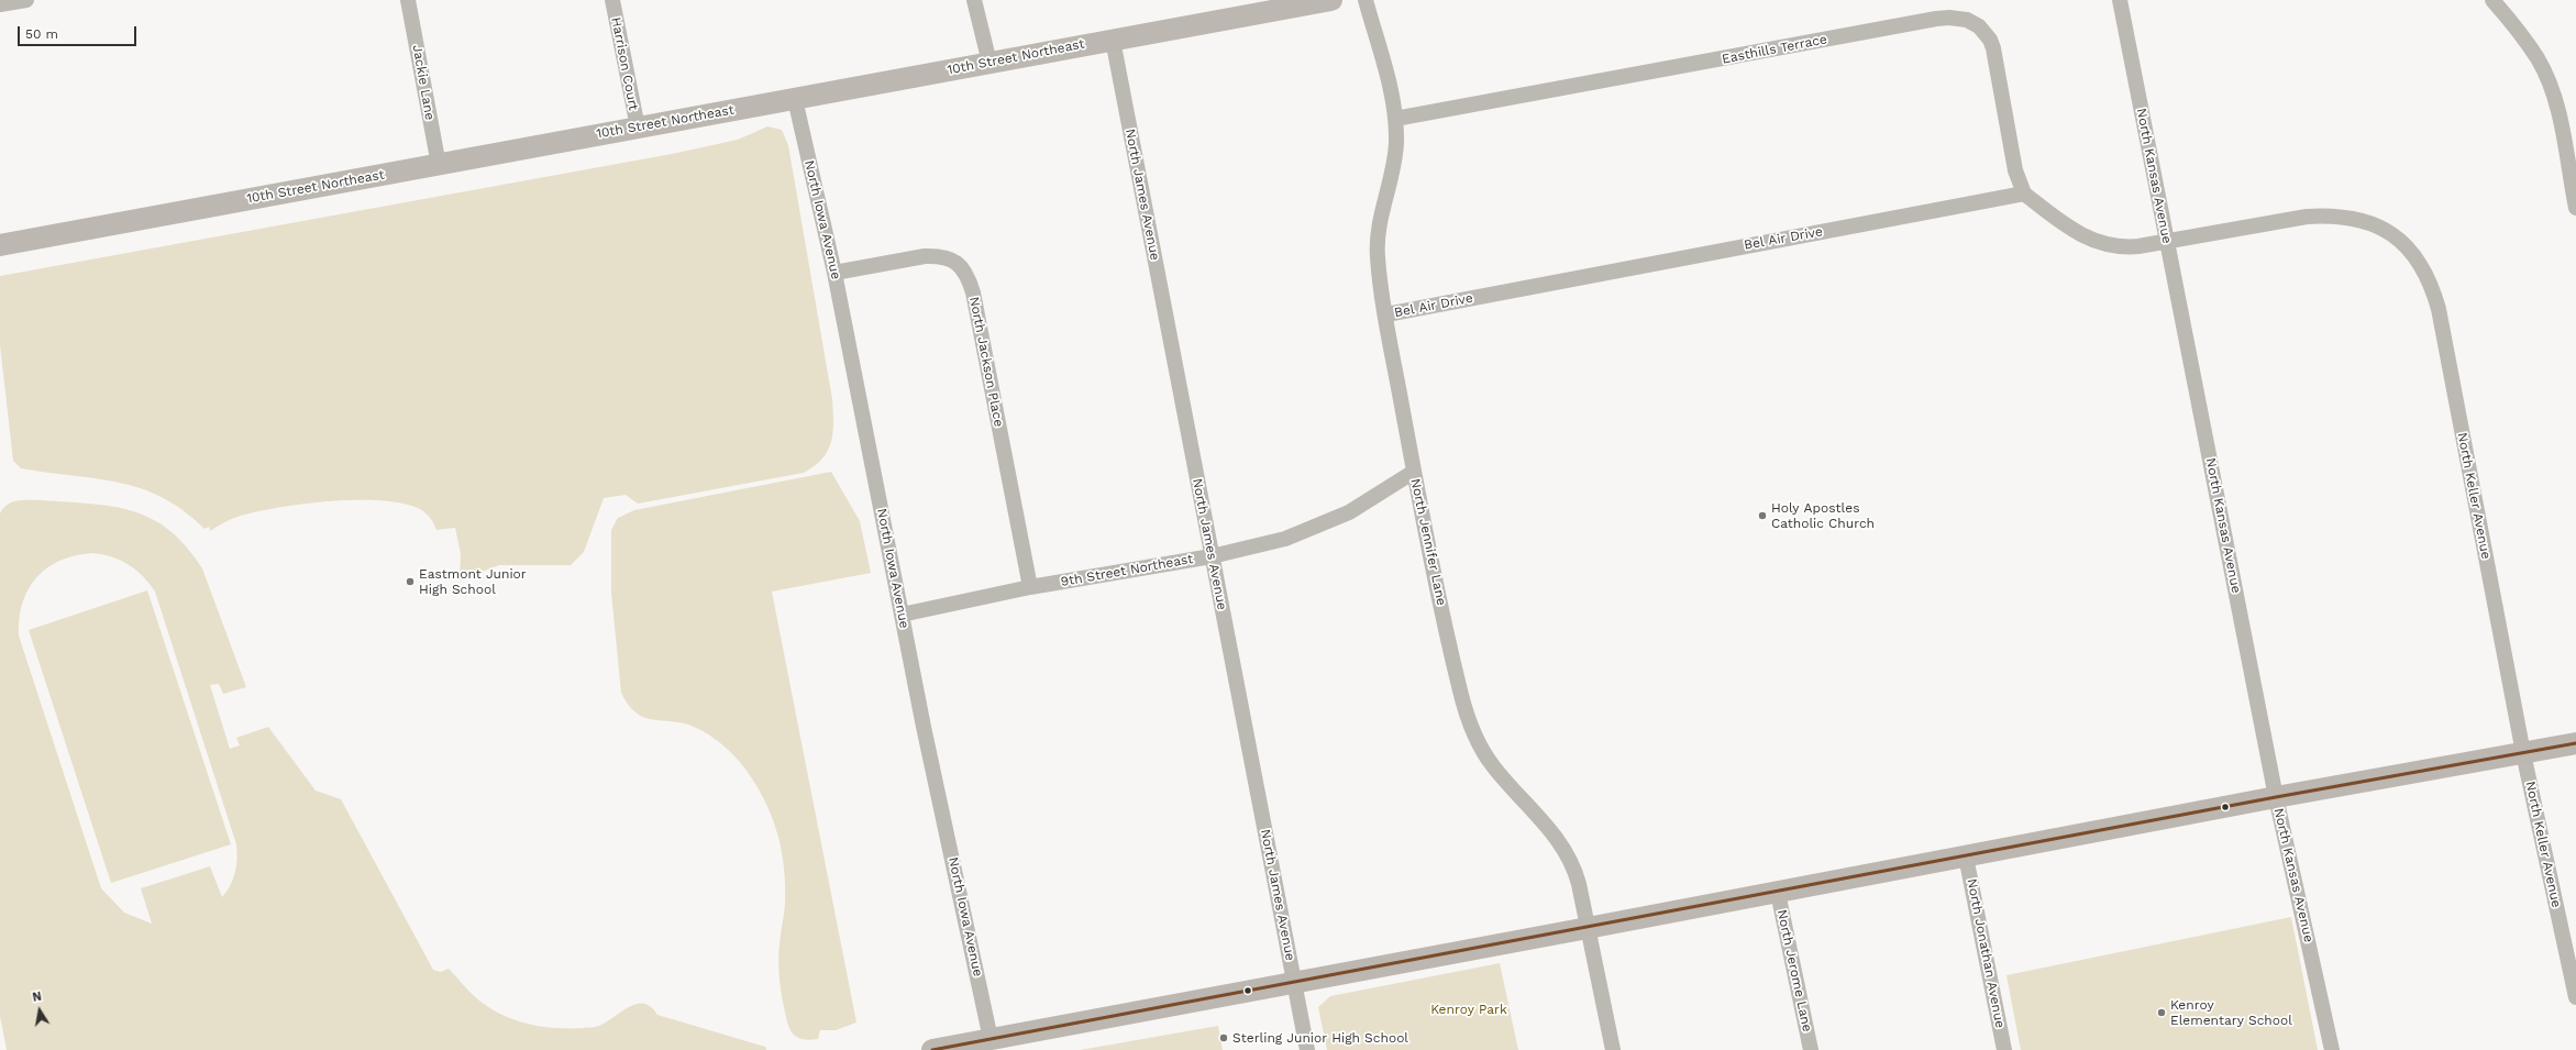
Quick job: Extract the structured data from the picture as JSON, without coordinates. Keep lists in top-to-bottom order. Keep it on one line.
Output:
{"streets":{"street":["Easthills Terrace","10th Street Northeast","Harrison Court","Jackie Lane","North Kansas Avenue","North James Avenue","North Iowa Avenue","Bel Air Drive","North Jackson Place","North Keller Avenue","North Jennifer Lane","9th Street Northeast","North Jonathan Avenue","North Jerome Lane"]},"crossings":[["Easthills Terrace","Bel Air Drive"],["Easthills Terrace","North Jennifer Lane"],["10th Street Northeast","Harrison Court"],["10th Street Northeast","Jackie Lane"],["10th Street Northeast","North James Avenue"],["10th Street Northeast","North Iowa Avenue"],["North Kansas Avenue","North Keller Avenue"],["North James Avenue","9th Street Northeast"],["North Iowa Avenue","North Jackson Place"],["North Iowa Avenue","9th Street Northeast"],["Bel Air Drive","North Jennifer Lane"],["North Jackson Place","9th Street Northeast"],["North Jennifer Lane","9th Street Northeast"]],"parks":["Kenroy Park"],"places":["Holy Apostles Catholic Church","Eastmont Junior High School","Kenroy Elementary School","Sterling Junior High School"],"scale_bar":"50 m","north":"top"}
